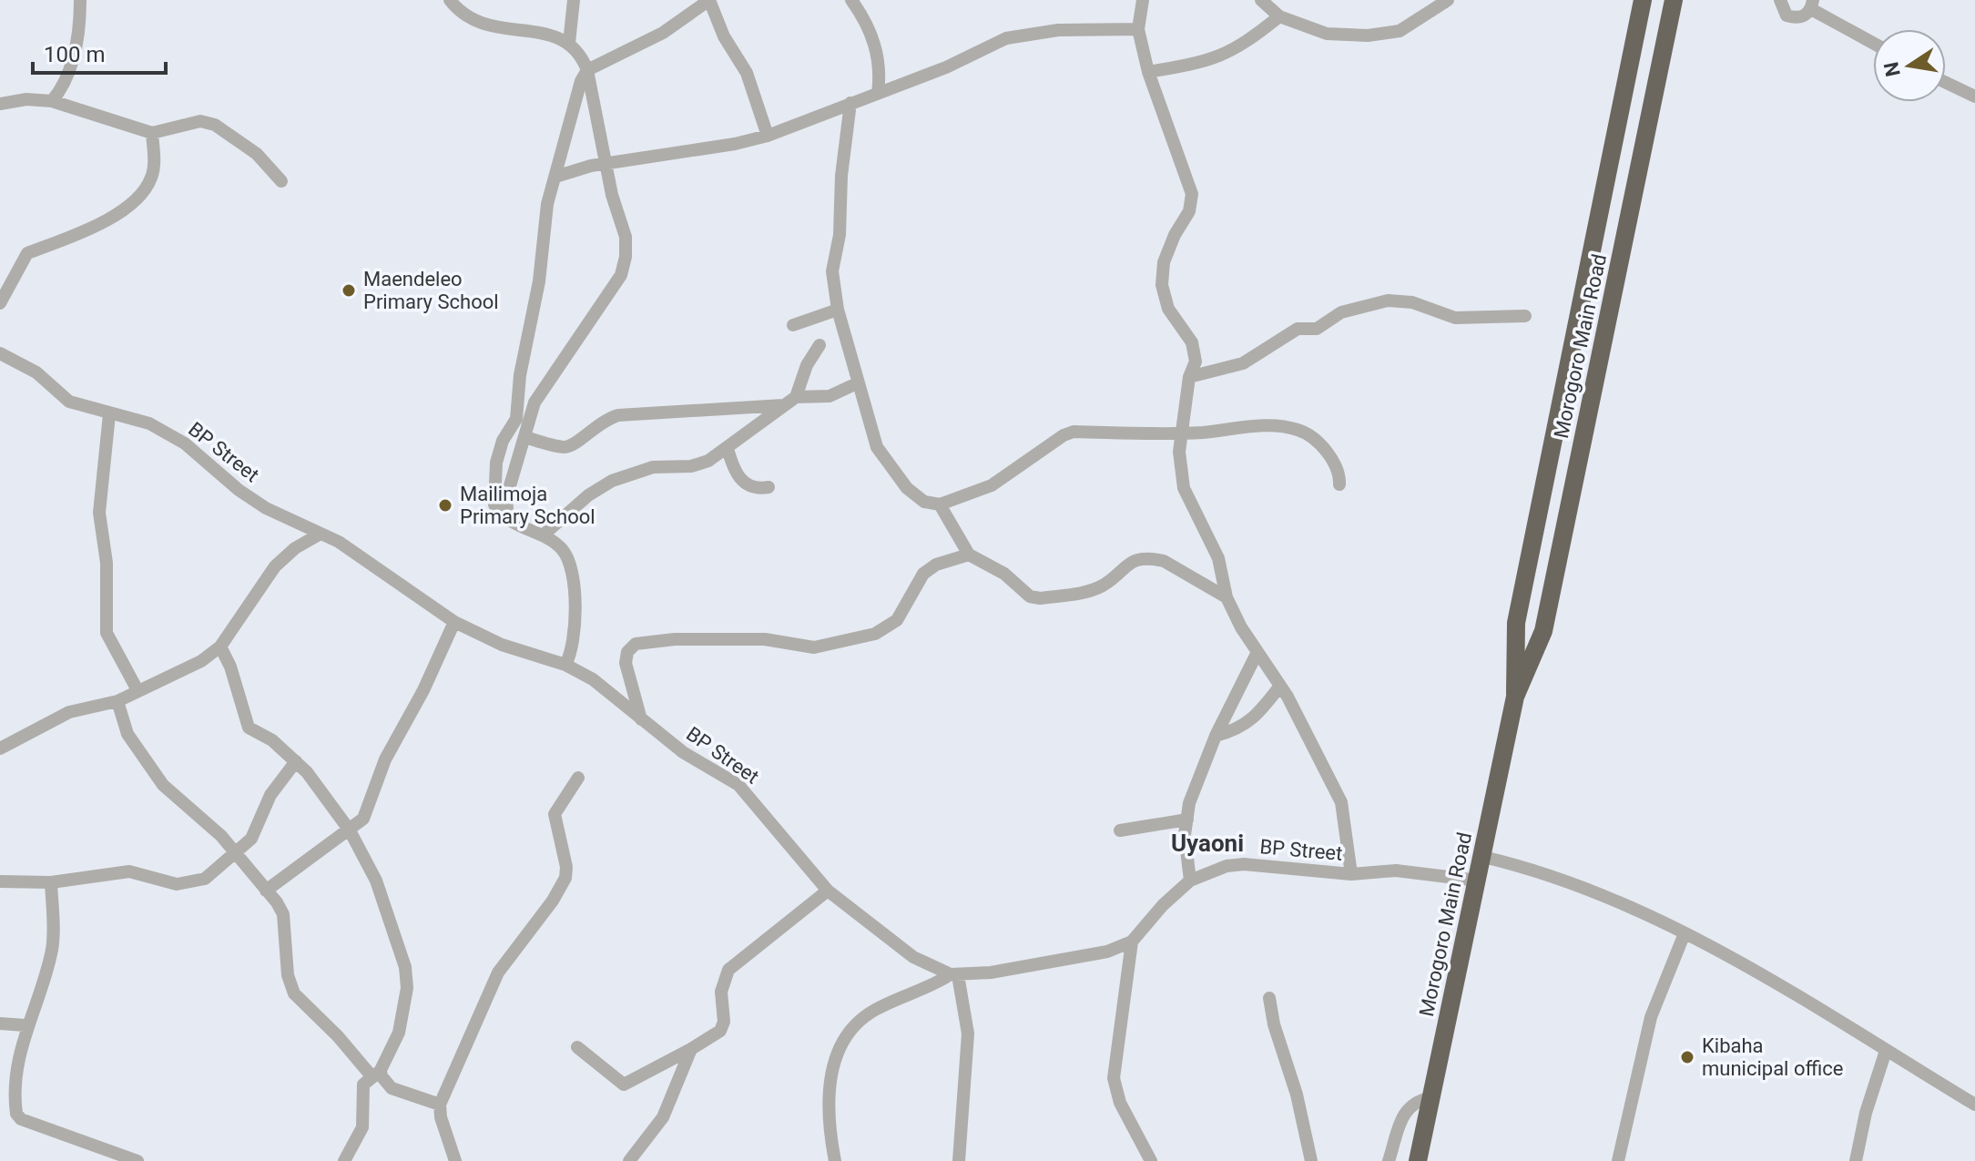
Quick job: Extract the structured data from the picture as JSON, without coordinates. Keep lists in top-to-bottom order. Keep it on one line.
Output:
{"streets":{"highway":["Morogoro Main Road"],"street":["BP Street"]},"crossings":[["Morogoro Main Road","BP Street"]],"districts":["Uyaoni"],"places":["Maendeleo Primary School","Mailimoja Primary School","Kibaha municipal office"],"scale_bar":"100 m","north":"left"}
